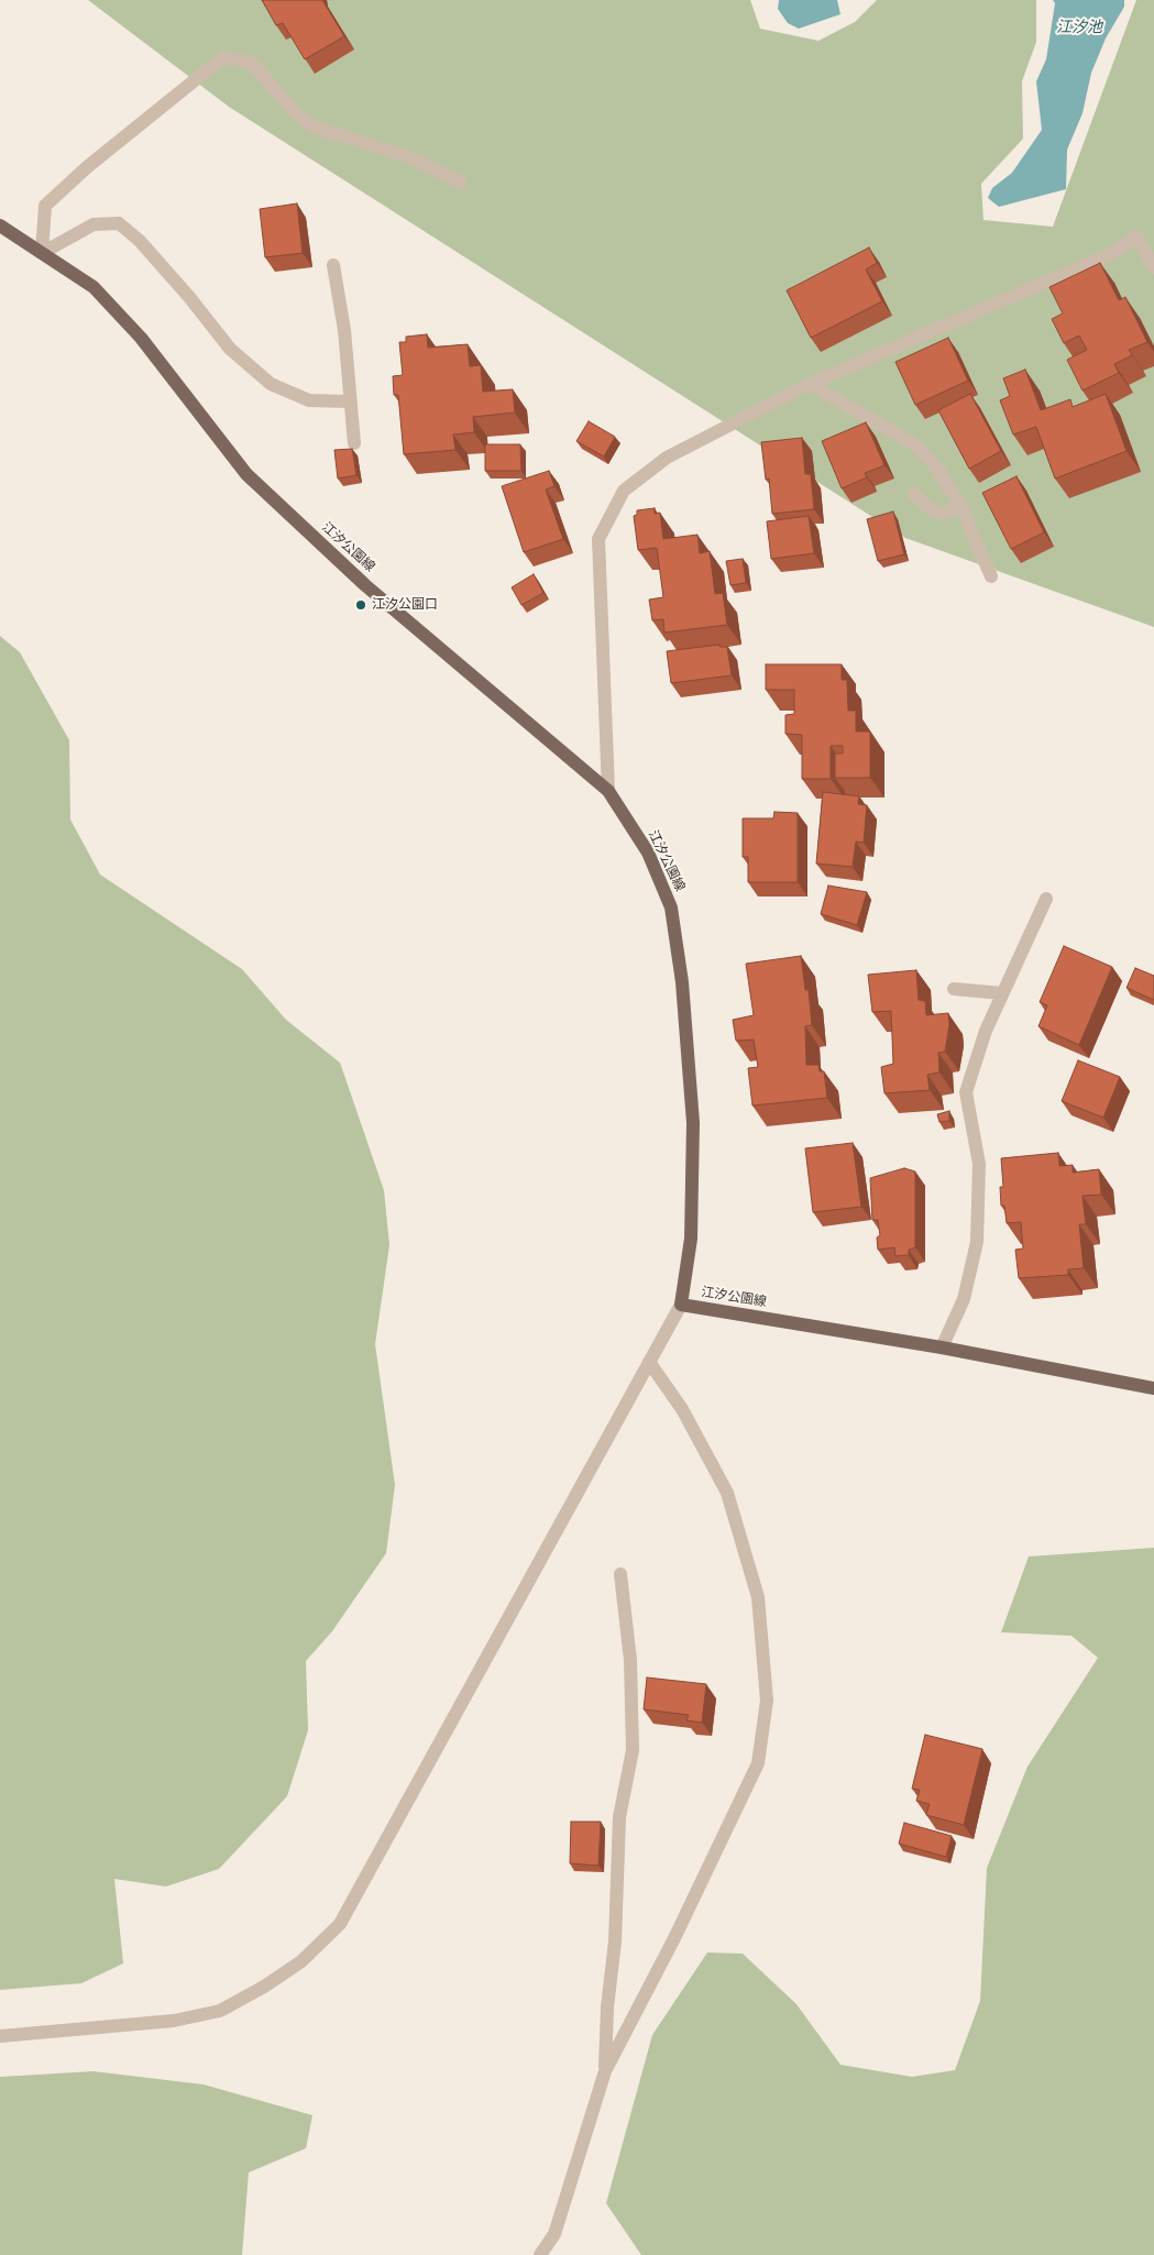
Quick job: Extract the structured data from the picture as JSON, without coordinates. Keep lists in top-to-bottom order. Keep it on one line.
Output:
{"streets":{"main road":["江汐公園線"]},"water":["江汐池"],"places":["江汐公園口"]}
